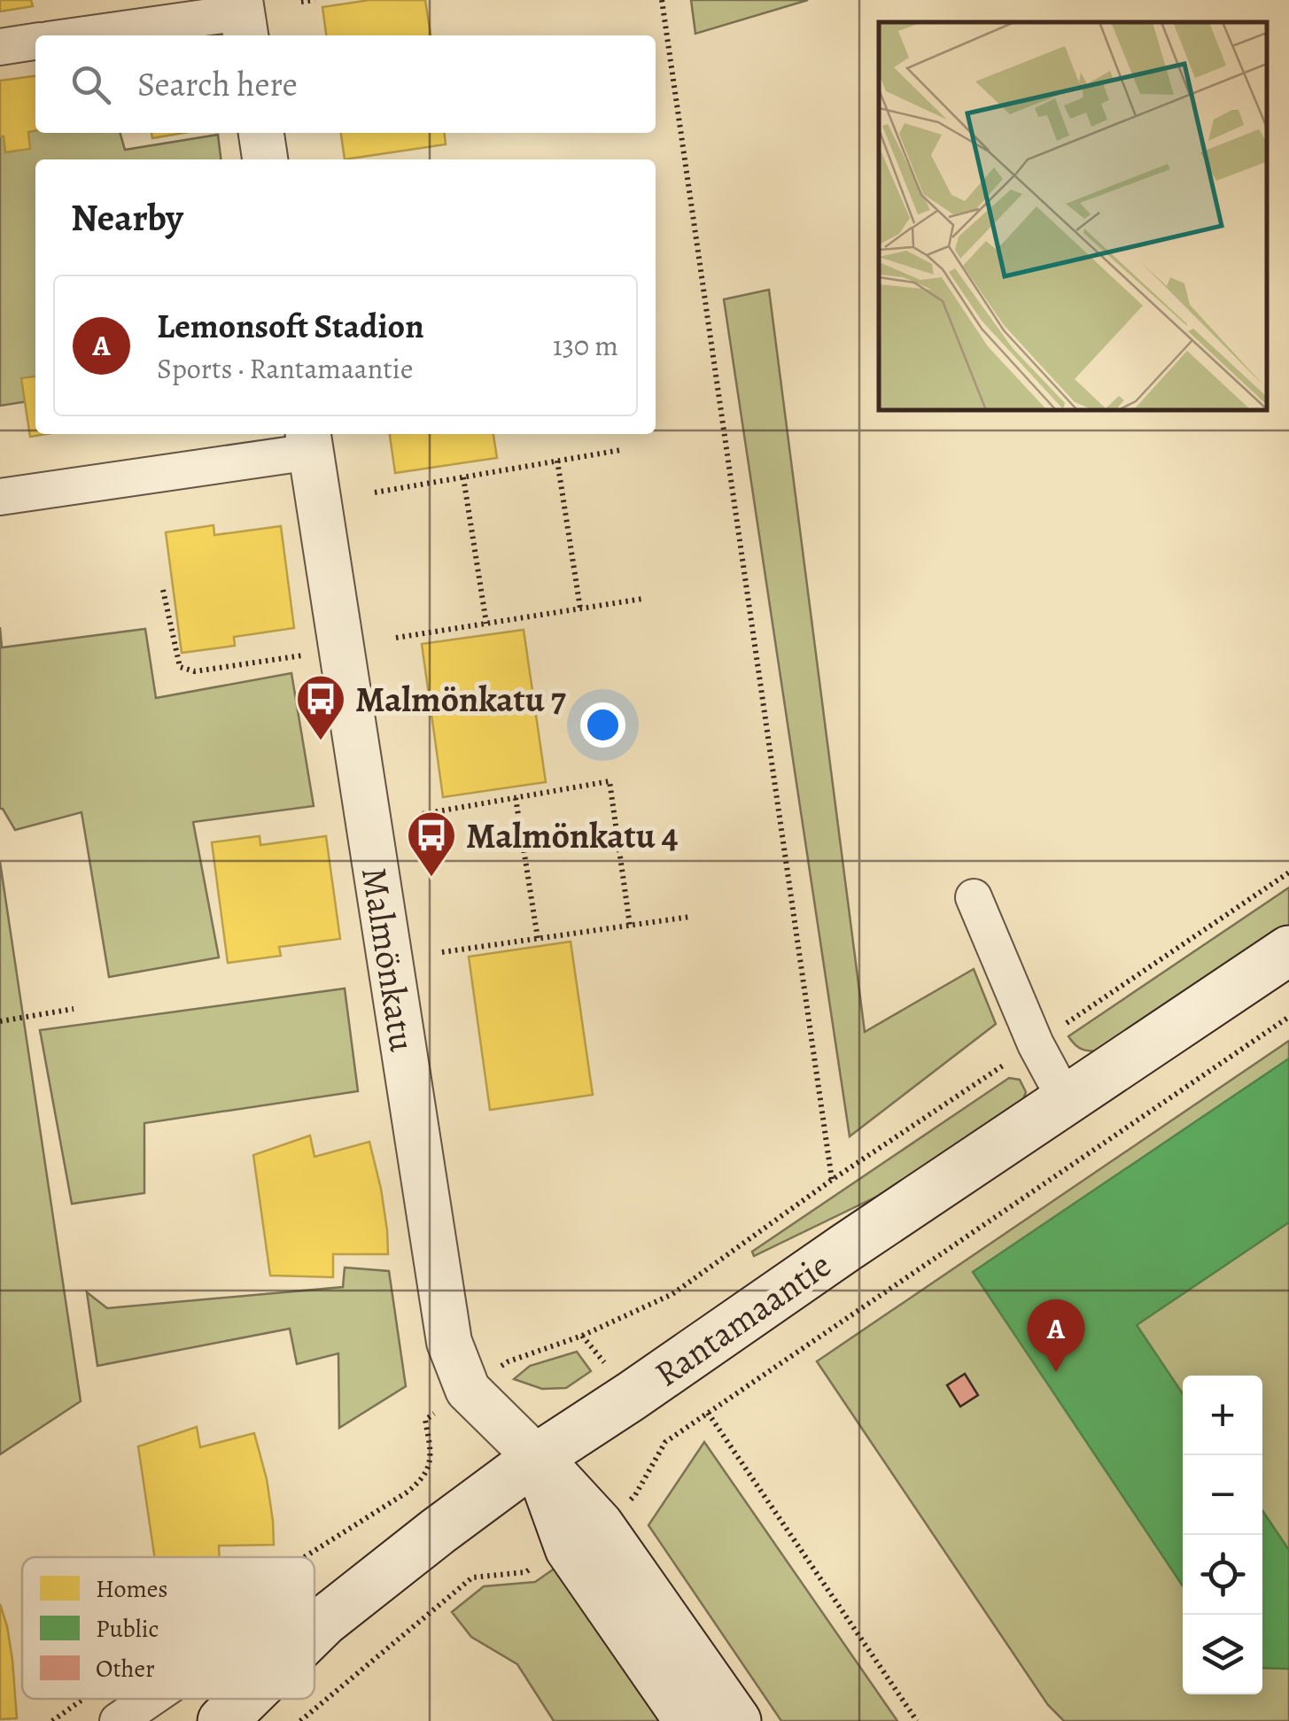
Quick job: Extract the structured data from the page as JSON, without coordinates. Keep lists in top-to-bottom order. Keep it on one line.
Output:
{"streets":{"main road":["Malmönkatu","Rantamaantie"]},"crossings":[["Malmönkatu","Rantamaantie"]],"places":{"bus stop":["Malmönkatu 7","Malmönkatu 4"]},"legend":["Homes","Public","Other"],"page":{"search":"Search here","heading":"Nearby","list":[{"mark":"A","name":"Lemonsoft Stadion","note":"Sports · Rantamaantie","value":"130 m"}],"pins":"A","map_buttons":["+","−"]}}
